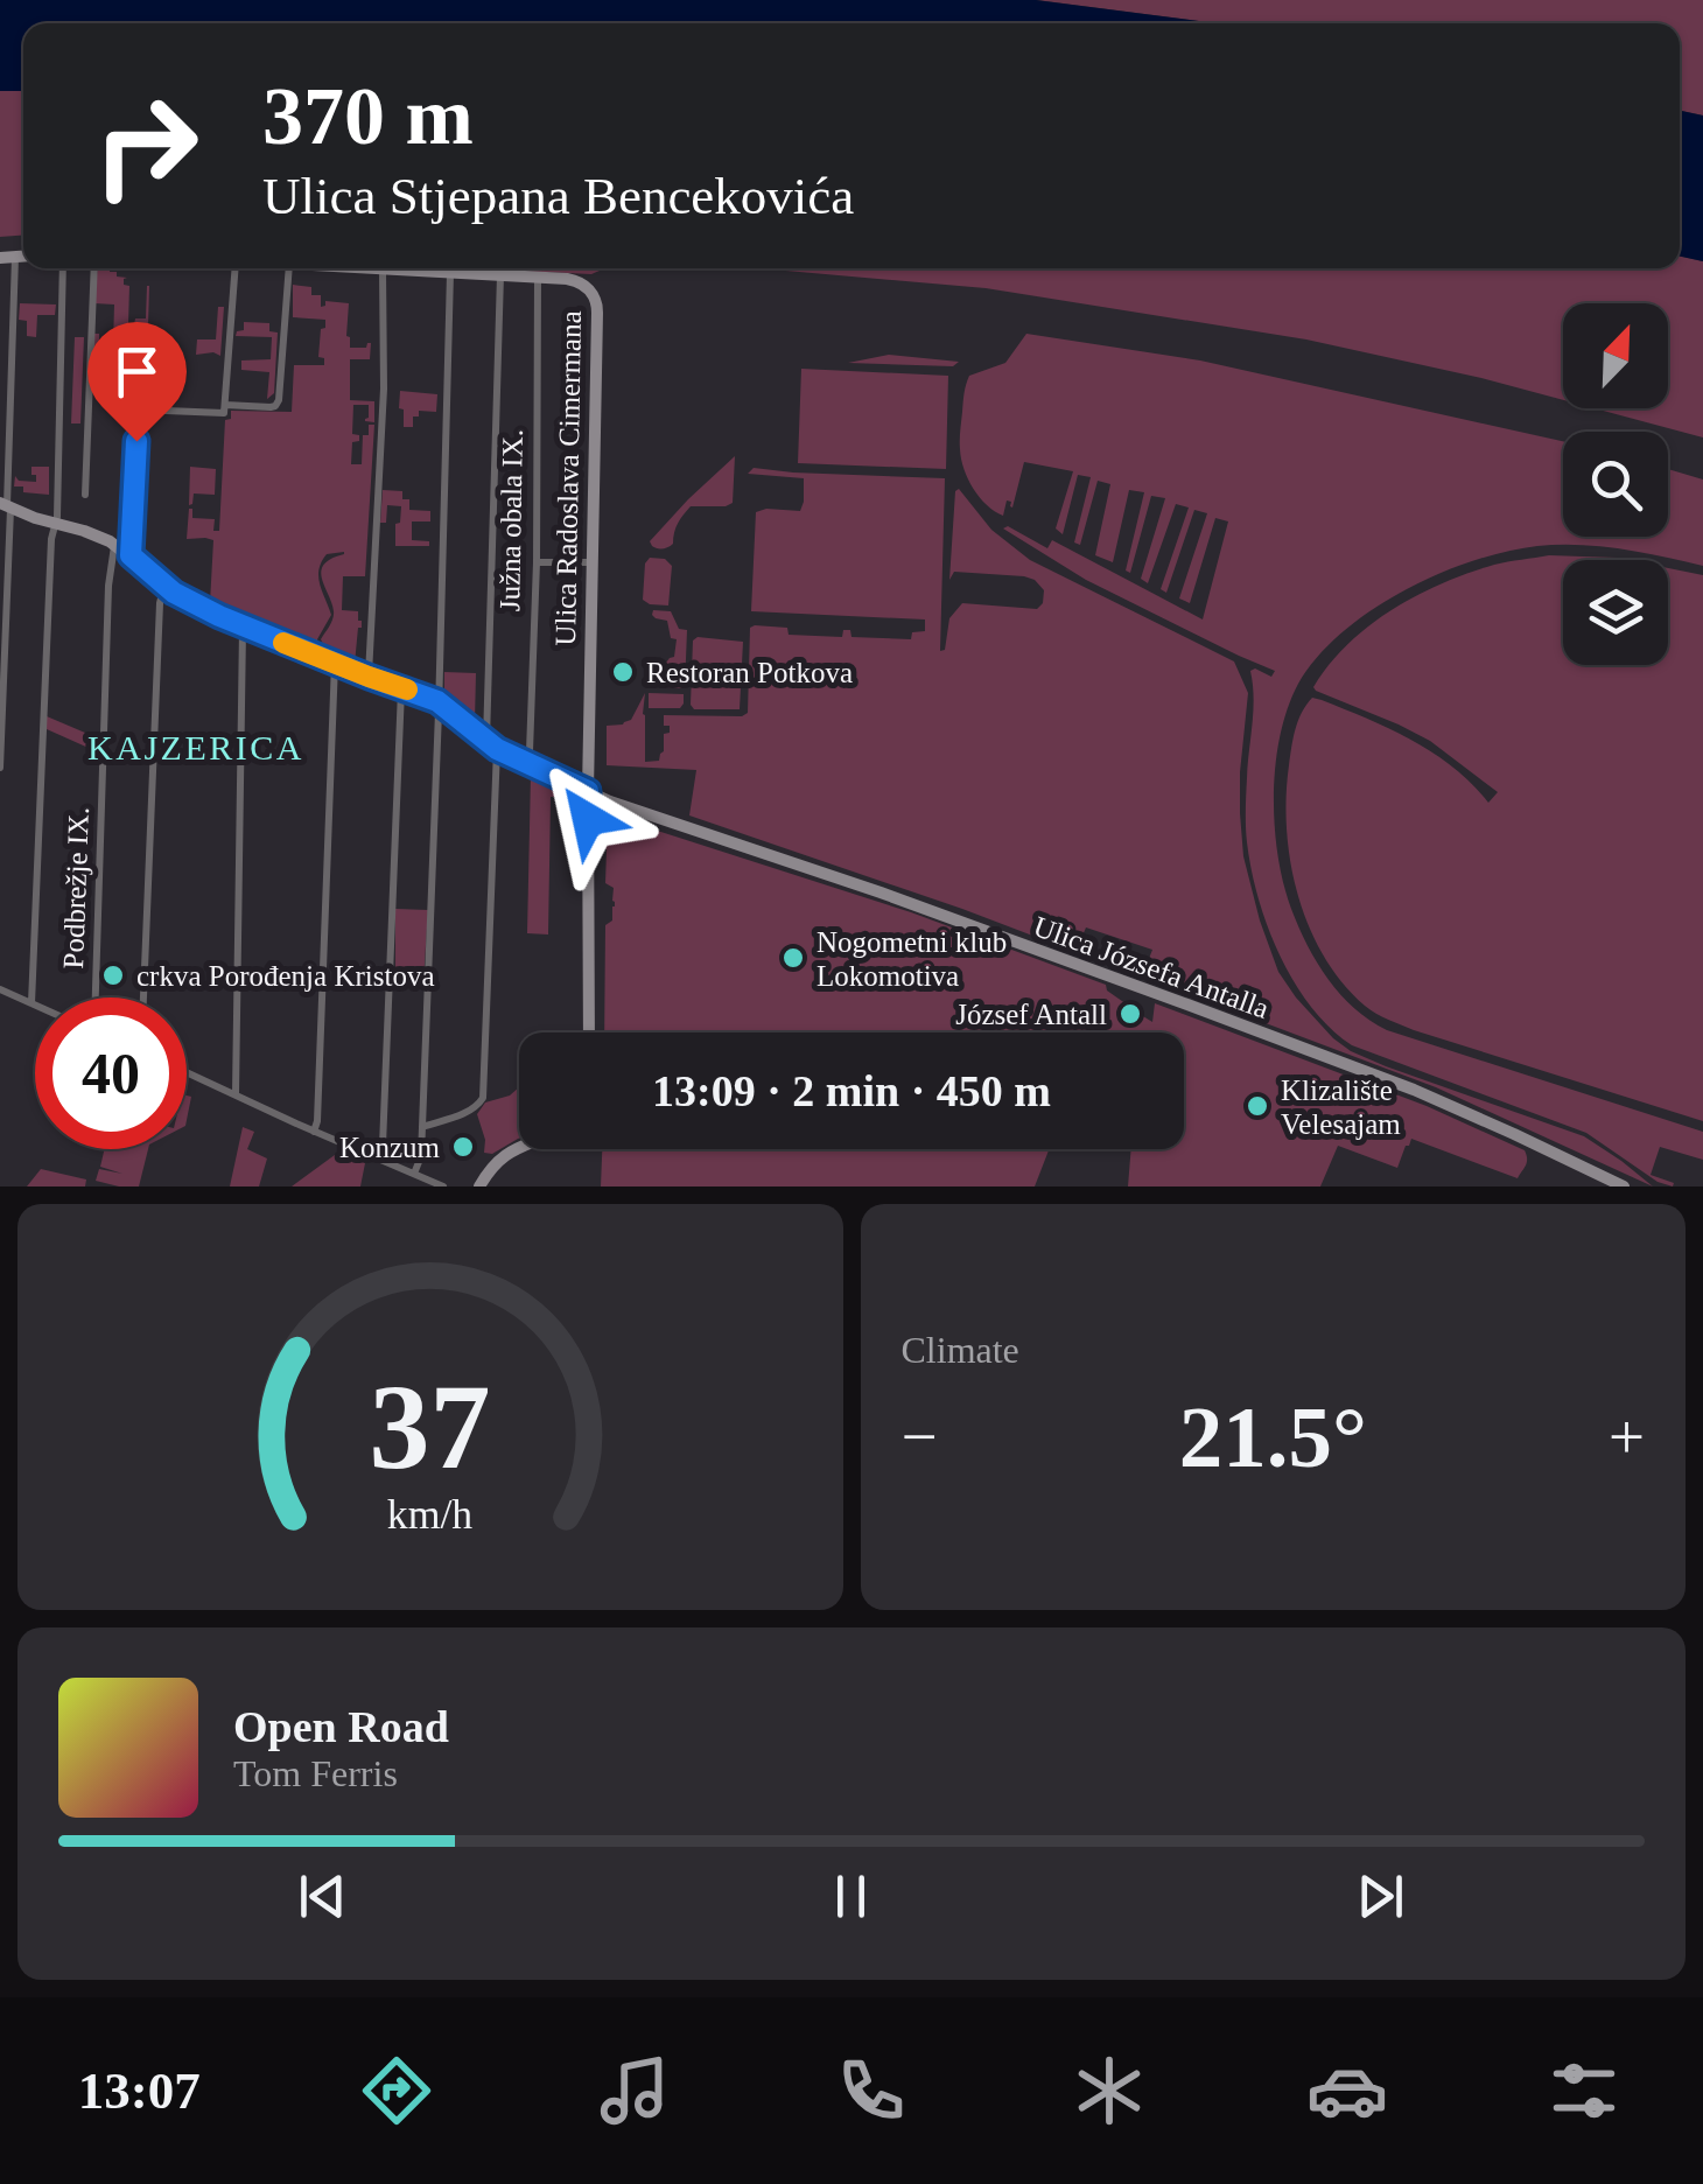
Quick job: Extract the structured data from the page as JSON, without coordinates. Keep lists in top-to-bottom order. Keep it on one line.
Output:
{"streets":{"street":["Ulica Radoslava Cimermana","Južna obala IX.","Podbrežje IX.","Ulica Józsefa Antalla"]},"crossings":[["Ulica Radoslava Cimermana","Južna obala IX."],["Ulica Radoslava Cimermana","Ulica Józsefa Antalla"],["Južna obala IX.","Ulica Józsefa Antalla"],["Podbrežje IX.","Ulica Józsefa Antalla"]],"districts":["KAJZERICA"],"places":["Restoran Potkova","Nogometni klub Lokomotiva","crkva Porođenja Kristova","József Antall","Klizalište Velesajam","Konzum"],"north":"top right","page":{"turn":["370 m","Ulica Stjepana Bencekovića"],"limit":"40","trip":"13:09 · 2 min · 450 m","tile":"Climate","heat":["−","21.5°","+"],"song":["Open Road","Tom Ferris"],"tabs":"13:07","gauge":["37","km/h"]}}
